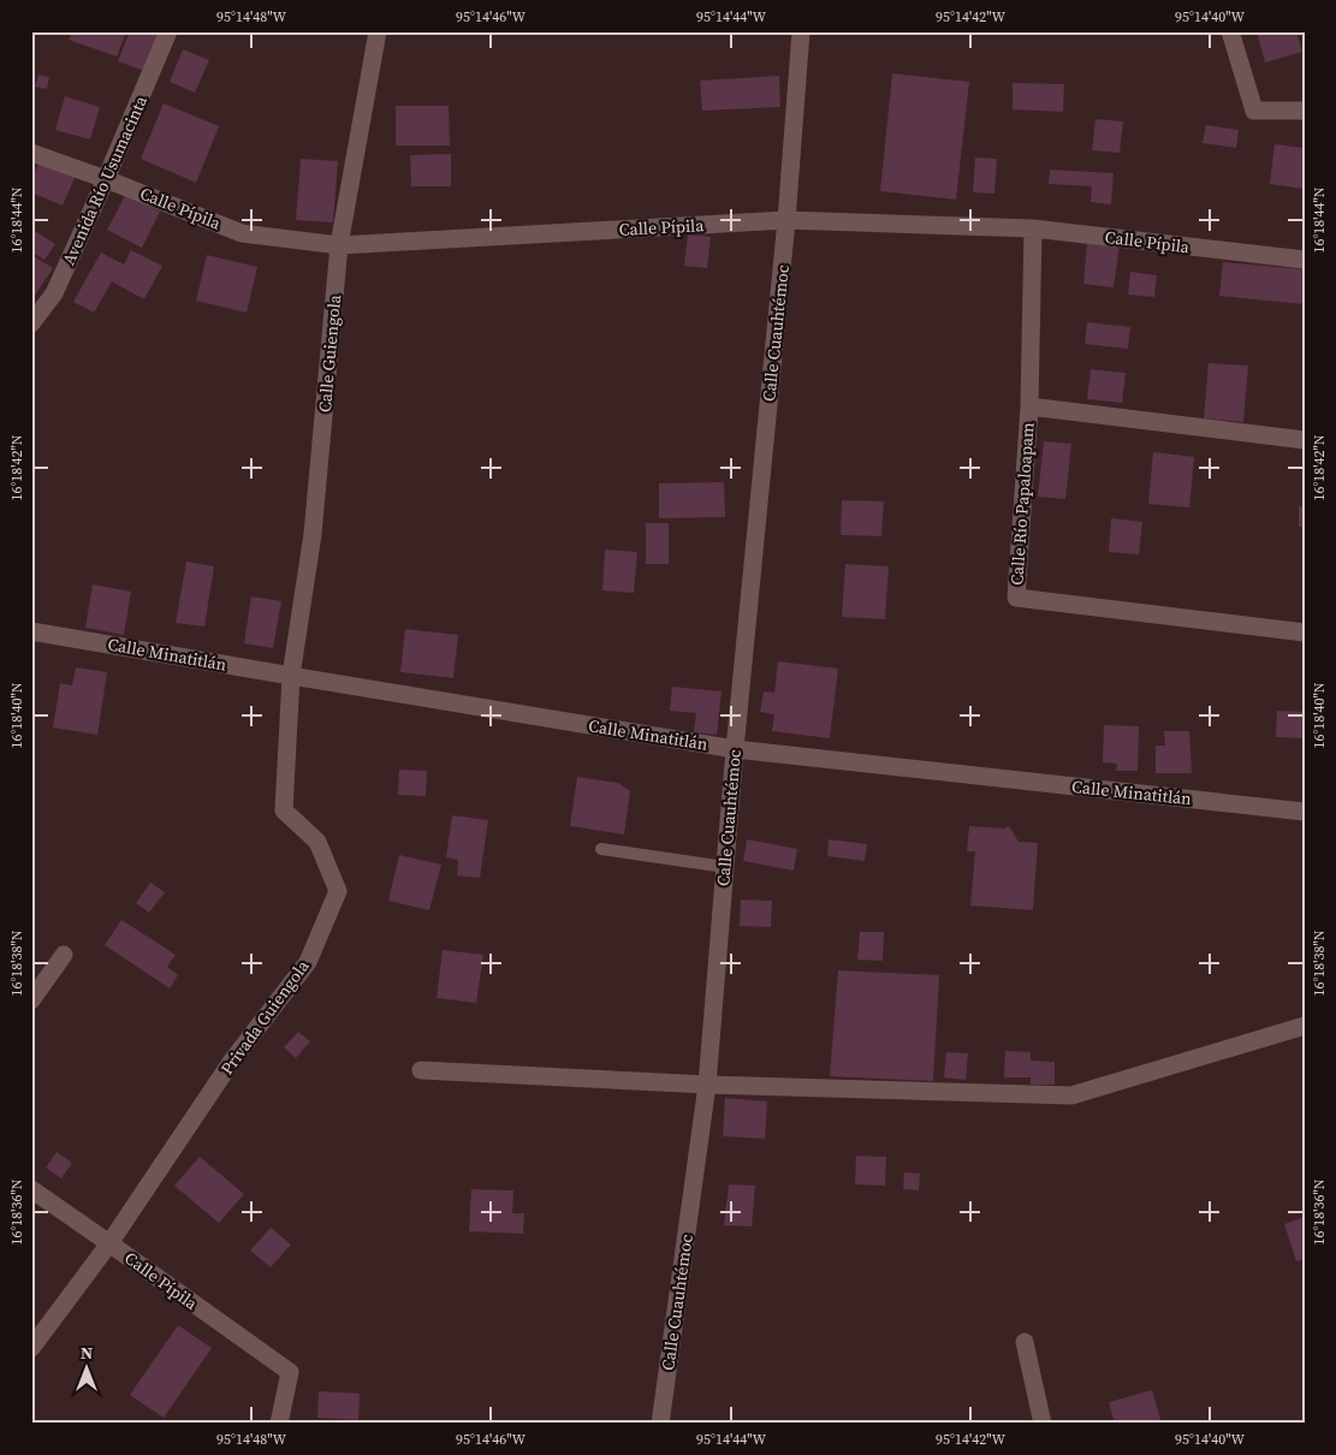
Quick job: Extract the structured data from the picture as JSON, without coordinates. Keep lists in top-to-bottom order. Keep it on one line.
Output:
{"streets":{"street":["Avenida Río Usumacinta","Calle Pípila","Calle Cuauhtémoc","Calle Guiengola","Calle Río Papaloapam","Calle Minatitlán","Privada Guiengola"]},"crossings":[["Avenida Río Usumacinta","Calle Pípila"],["Calle Pípila","Calle Cuauhtémoc"],["Calle Pípila","Calle Guiengola"],["Calle Pípila","Calle Río Papaloapam"],["Calle Pípila","Privada Guiengola"],["Calle Cuauhtémoc","Calle Minatitlán"],["Calle Guiengola","Calle Minatitlán"],["Calle Guiengola","Privada Guiengola"],["Calle Minatitlán","Privada Guiengola"]],"north":"top","coordinates":["95°14'48\"W","95°14'46\"W","95°14'44\"W","95°14'42\"W","95°14'40\"W","16°18'44\"N","16°18'42\"N","16°18'40\"N","16°18'38\"N","16°18'36\"N"]}
